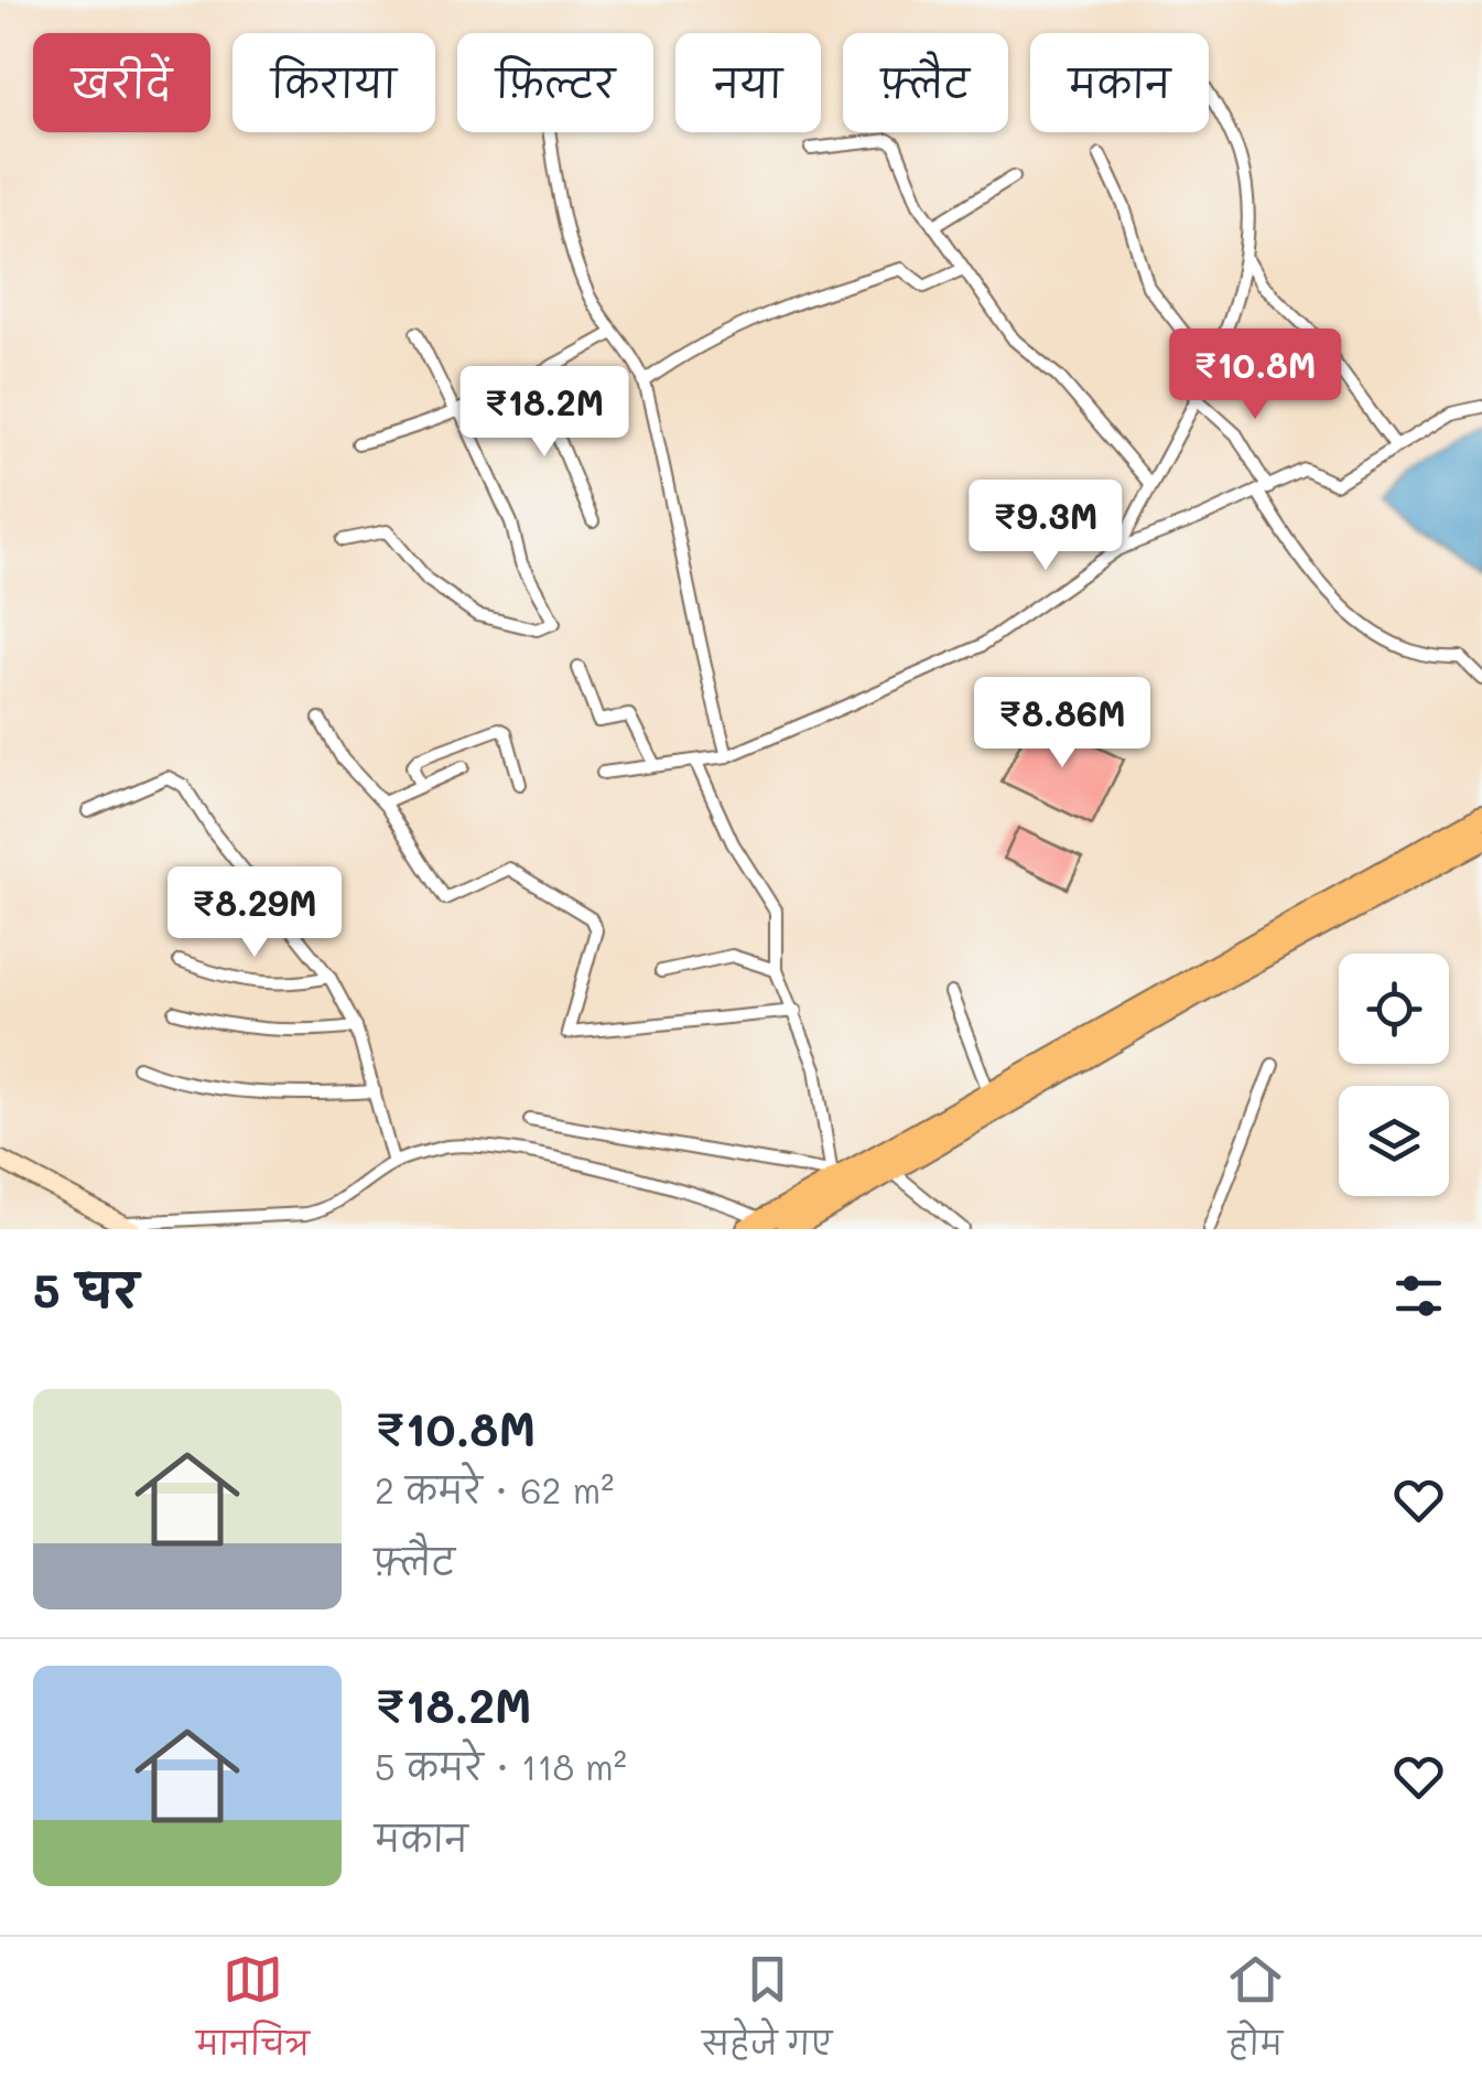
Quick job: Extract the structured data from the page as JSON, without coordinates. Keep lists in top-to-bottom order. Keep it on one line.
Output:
{"page":{"chip":["खरीदें","किराया","फ़िल्टर","नया","फ़्लैट","मकान"],"price":["₹10.8M","₹18.2M","₹9.3M","₹8.86M","₹8.29M"],"heading":"5 घर","list":[{"name":"₹10.8M","note":"2 कमरे · 62 m² · फ़्लैट"},{"name":"₹18.2M","note":"5 कमरे · 118 m² · मकान"}],"tabs":["मानचित्र","सहेजे गए","होम"]}}
